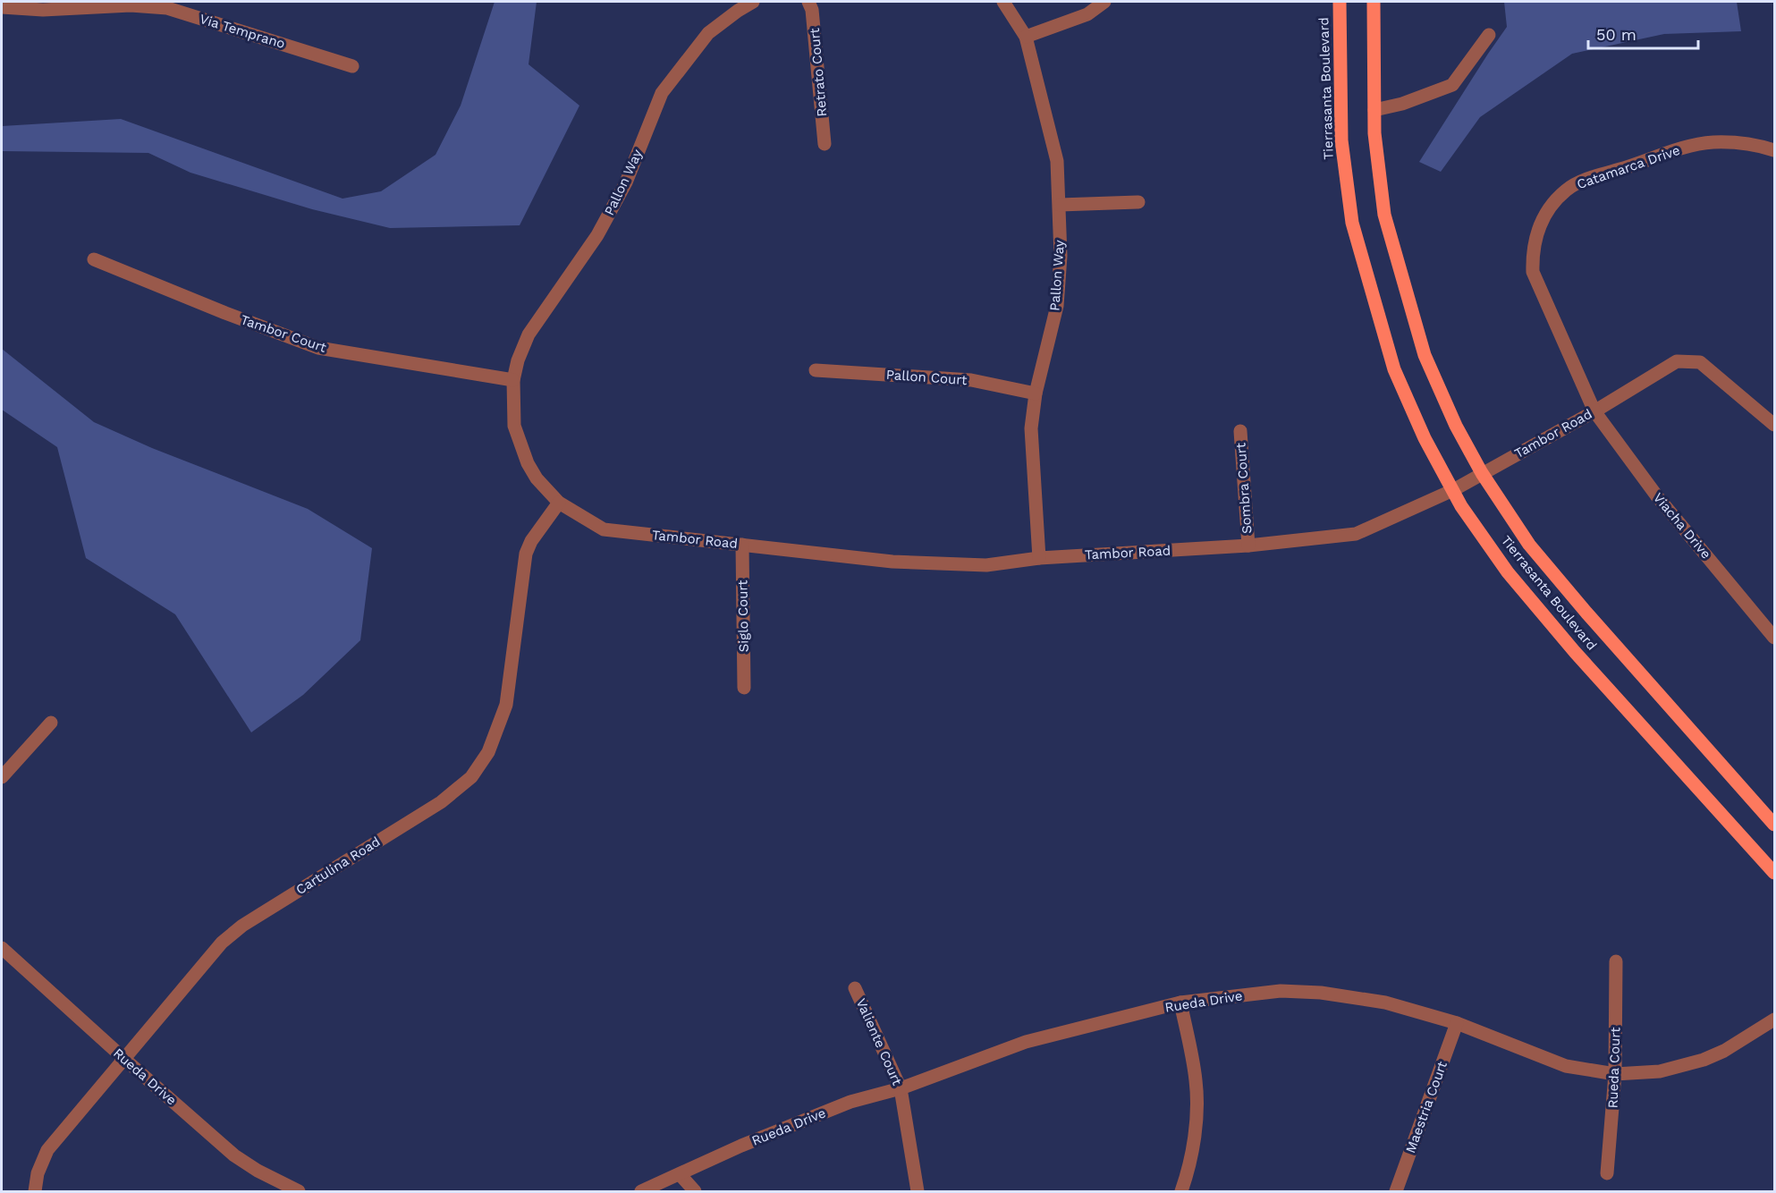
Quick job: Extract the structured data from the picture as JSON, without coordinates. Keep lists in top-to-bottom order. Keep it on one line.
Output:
{"streets":{"main road":["Tierrasanta Boulevard"],"street":["Via Temprano","Retrato Court","Catamarca Drive","Pallon Way","Tambor Court","Pallon Court","Tambor Road","Sombra Court","Viacha Drive","Siglo Court","Cartulina Road","Rueda Drive","Valiente Court","Rueda Court","Maestria Court"]},"crossings":[["Tierrasanta Boulevard","Tambor Road"],["Catamarca Drive","Tambor Road"],["Catamarca Drive","Viacha Drive"],["Pallon Way","Tambor Court"],["Pallon Way","Pallon Court"],["Pallon Way","Tambor Road"],["Tambor Court","Tambor Road"],["Tambor Road","Sombra Court"],["Tambor Road","Viacha Drive"],["Tambor Road","Siglo Court"],["Tambor Road","Cartulina Road"],["Cartulina Road","Rueda Drive"],["Rueda Drive","Valiente Court"],["Rueda Drive","Rueda Court"],["Rueda Drive","Maestria Court"]],"scale_bar":"50 m"}
